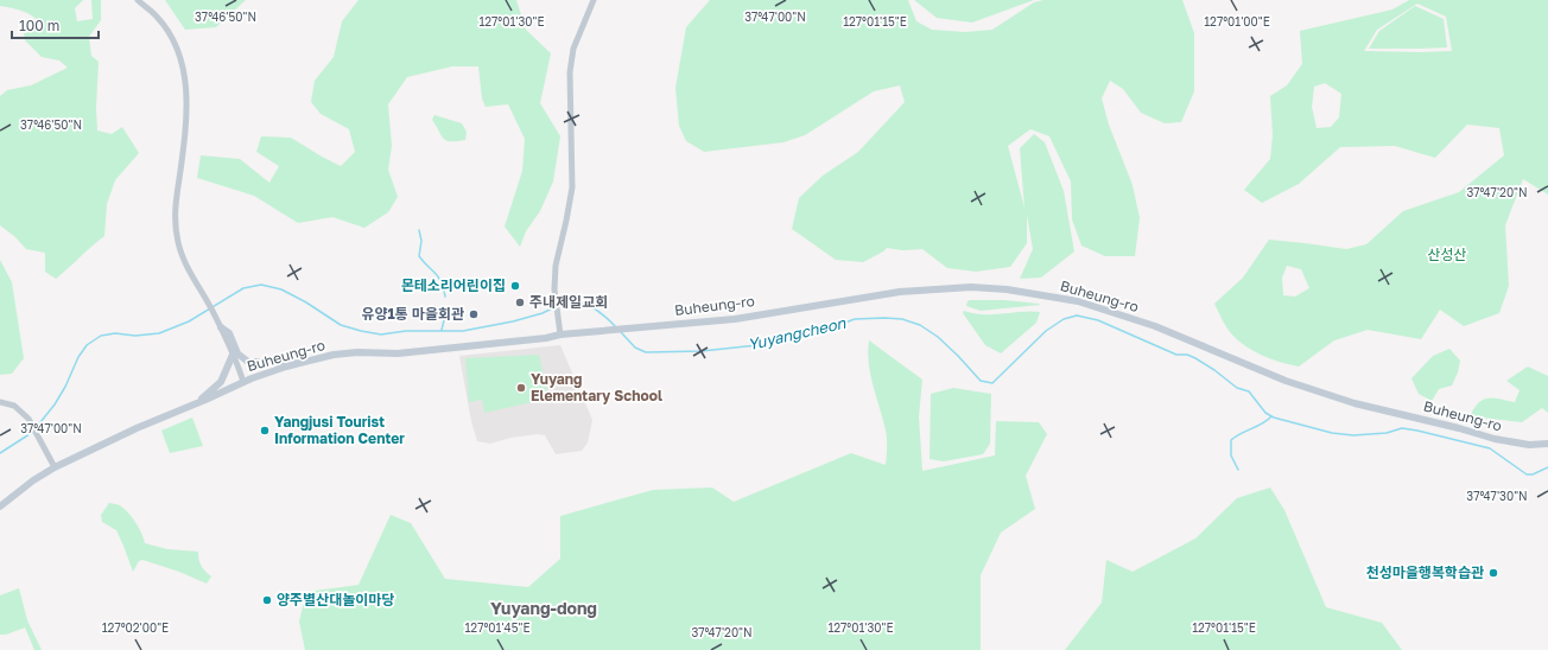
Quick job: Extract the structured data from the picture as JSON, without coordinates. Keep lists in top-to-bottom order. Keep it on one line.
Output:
{"streets":{"main road":["Buheung-ro"]},"districts":["Yuyang-dong"],"water":["Yuyangcheon"],"parks":["산성산"],"places":["몬테소리어린이집","주내제일교회","유양1통 마을회관","Yuyang Elementary School","Yangjusi Tourist Information Center","천성마을행복학습관","양주별산대놀이마당"],"scale_bar":"100 m","coordinates":["37°47'00\"N","37°46'50\"N","127°01'30\"E","127°01'15\"E","127°01'00\"E","37°47'20\"N","37°47'30\"N","127°02'00\"E","127°01'45\"E"]}
